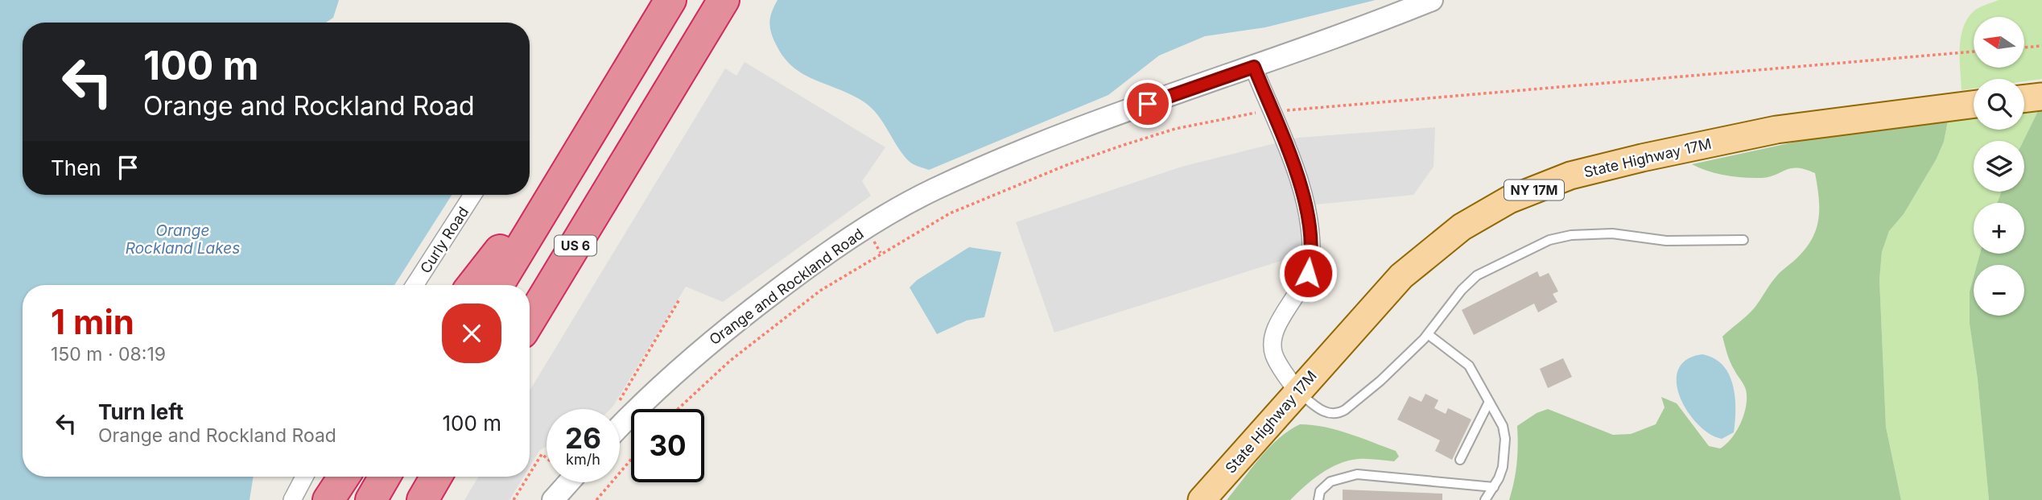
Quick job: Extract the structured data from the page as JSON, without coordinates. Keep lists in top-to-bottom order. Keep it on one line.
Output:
{"streets":{"highway":["US 6"],"main road":["State Highway 17M","NY 17M"],"street":["Curly Road","Orange and Rockland Road"]},"water":["Orange Rockland Lakes"],"north":"left","page":{"map_buttons":["+","−"],"turn":["100 m","Orange and Rockland Road"],"then":"Then","heading":["1 min","150 m · 08:19"],"list":[{"name":"Turn left","note":"Orange and Rockland Road","value":"100 m"}],"speed":"26 km/h","limit":"30"}}
